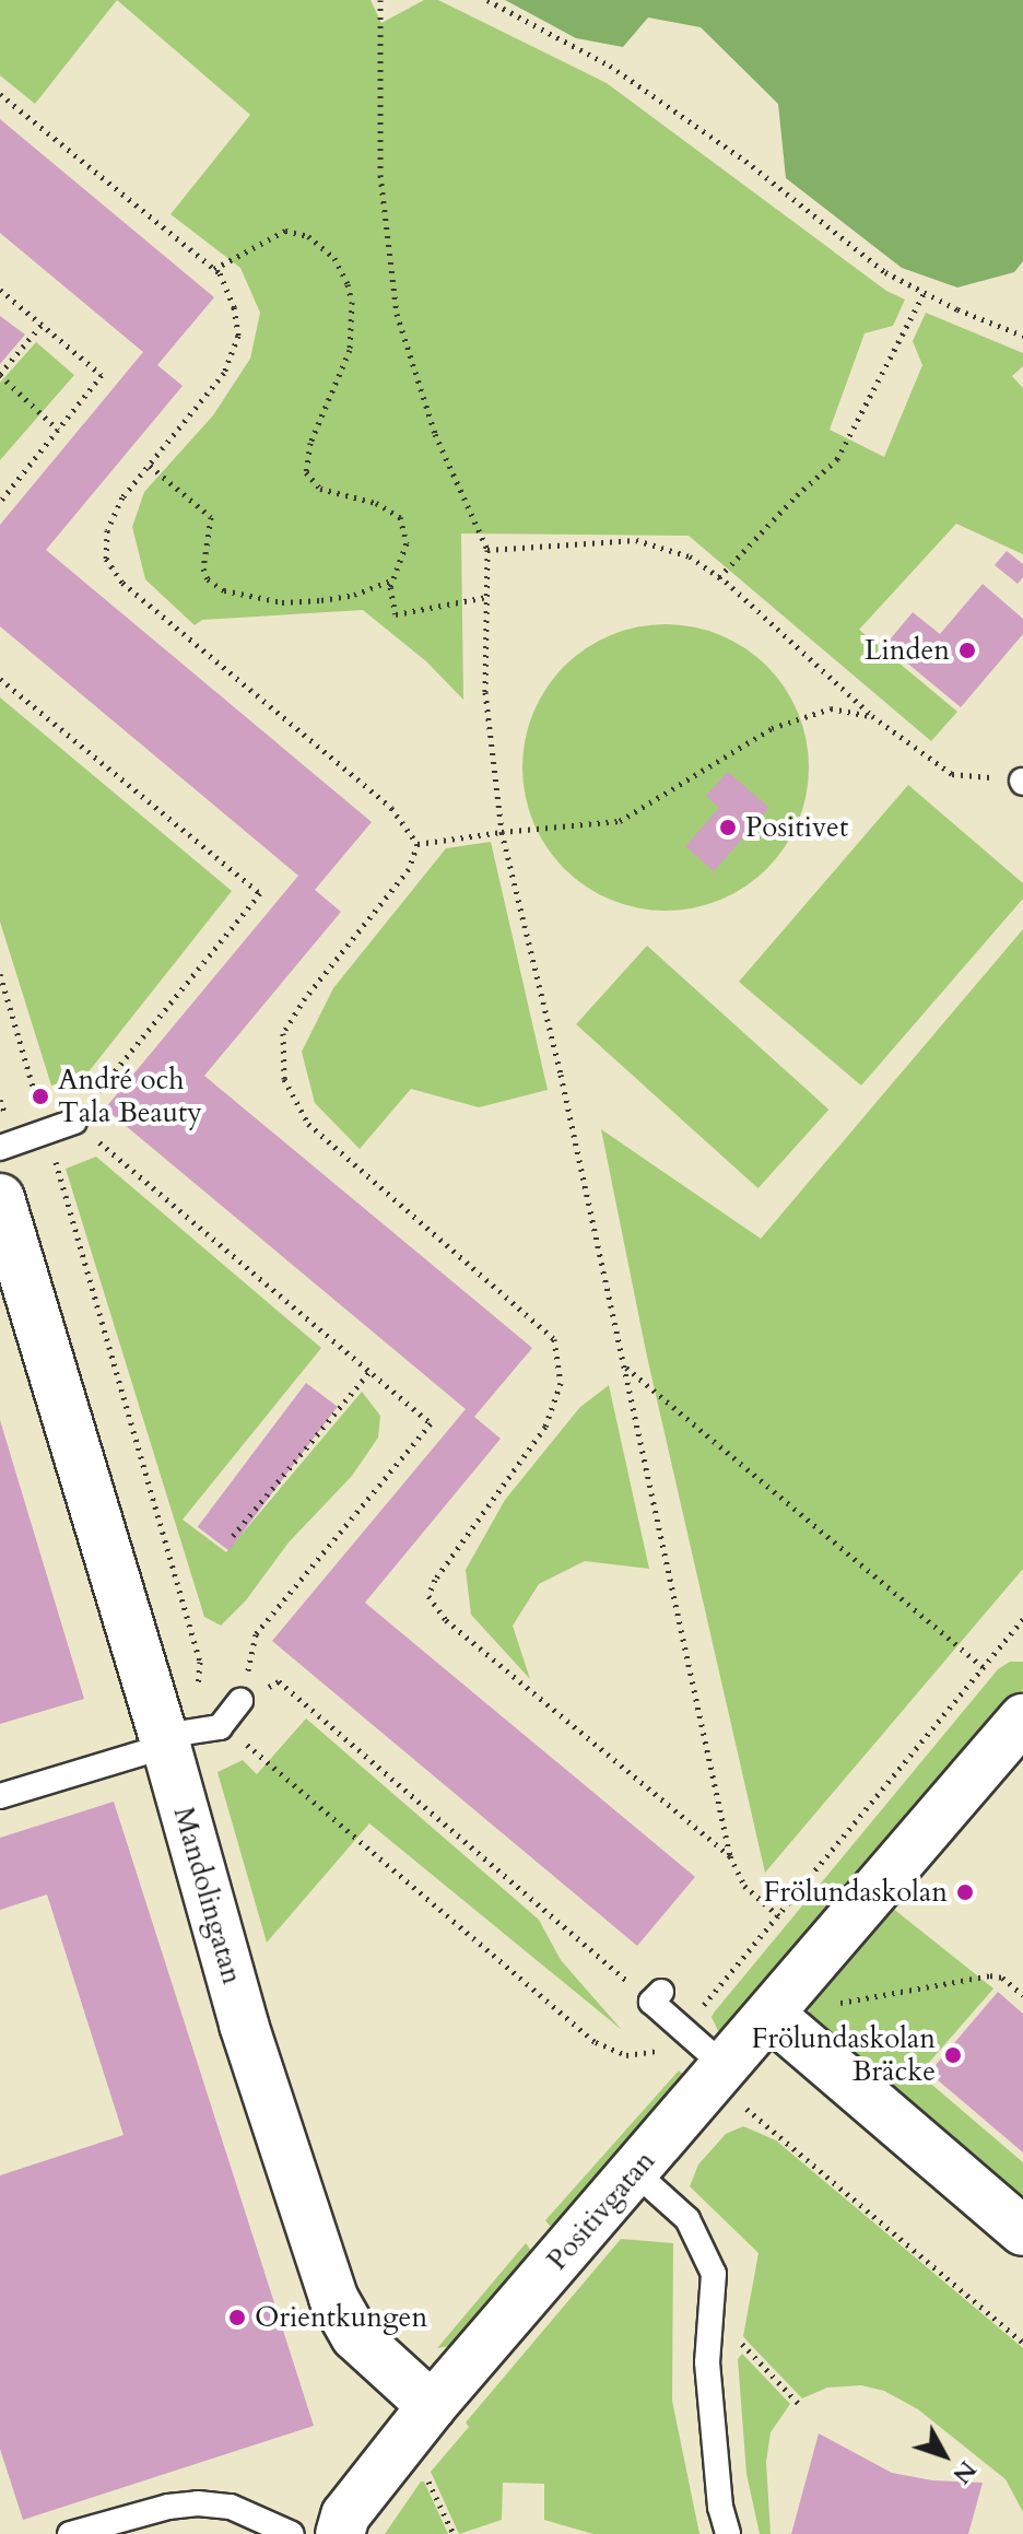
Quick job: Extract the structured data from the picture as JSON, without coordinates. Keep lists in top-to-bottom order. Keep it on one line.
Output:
{"streets":{"street":["Mandolingatan","Positivgatan"]},"crossings":[["Mandolingatan","Positivgatan"]],"places":["Linden","Positivet","André och Tala Beauty","Frölundaskolan","Frölundaskolan Bräcke","Orientkungen"],"north":"bottom right"}
